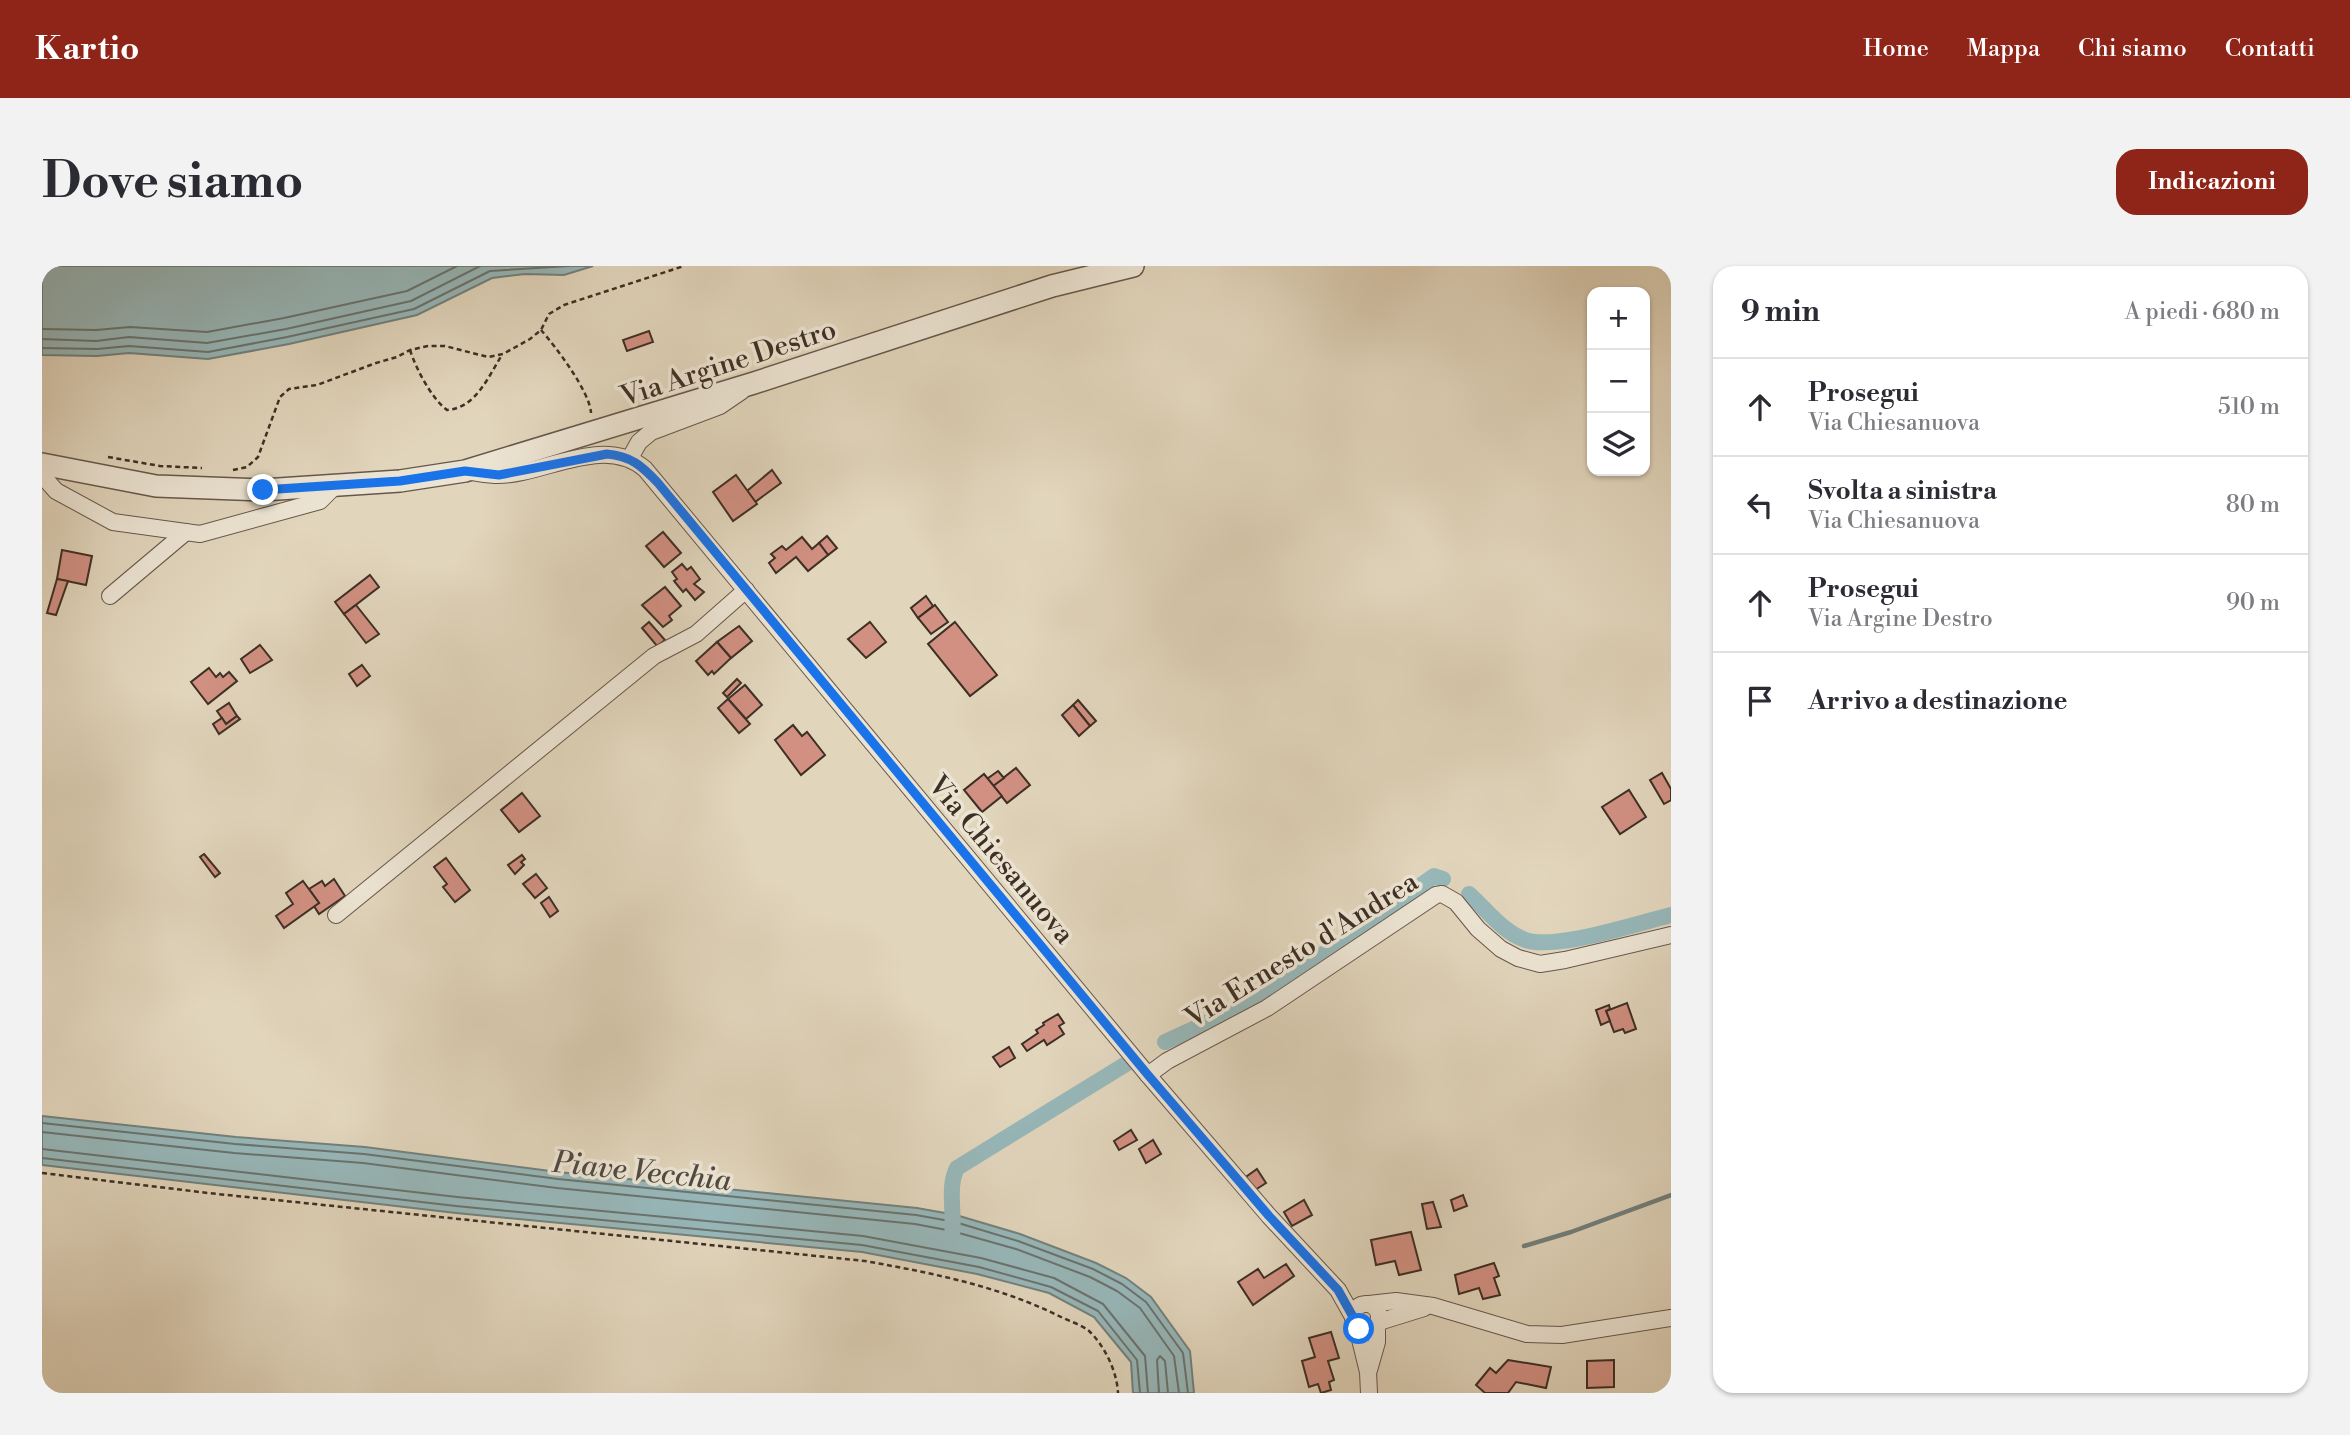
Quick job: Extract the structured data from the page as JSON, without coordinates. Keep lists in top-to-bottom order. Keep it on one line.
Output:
{"streets":{"street":["Via Argine Destro","Via Chiesanuova","Via Ernesto d'Andrea"]},"crossings":[["Via Chiesanuova","Via Ernesto d'Andrea"]],"water":["Piave Vecchia"],"page":{"header":"Kartio","nav":["Home","Mappa","Chi siamo","Contatti"],"buttons":"Indicazioni","title":"Dove siamo","heading":["9 min","A piedi · 680 m"],"map_buttons":["+","−"],"list":[["Prosegui","Via Chiesanuova","510 m"],["Svolta a sinistra","Via Chiesanuova","80 m"],["Prosegui","Via Argine Destro","90 m"],"Arrivo a destinazione"]}}
